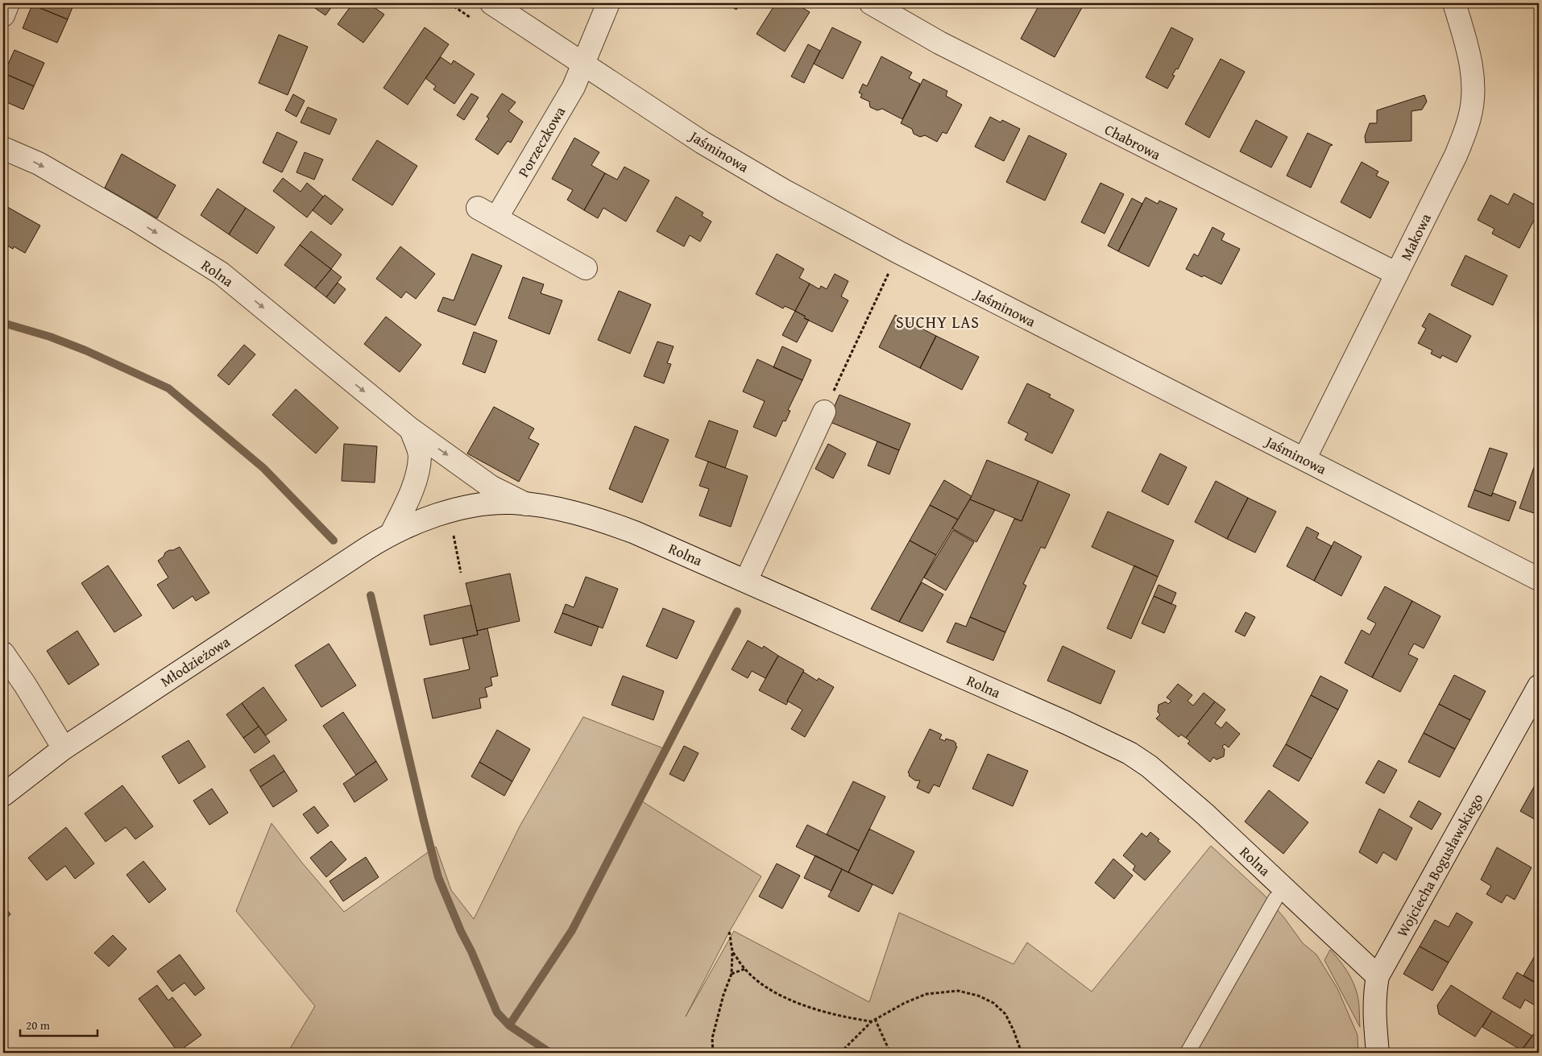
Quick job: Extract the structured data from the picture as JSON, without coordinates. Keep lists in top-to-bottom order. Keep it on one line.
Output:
{"streets":{"street":["Porzeczkowa","Chabrowa","Jaśminowa","Makowa","Rolna","Młodzieżowa","Wojciecha Bogusławskiego"]},"crossings":[["Porzeczkowa","Jaśminowa"],["Chabrowa","Makowa"],["Jaśminowa","Makowa"],["Rolna","Młodzieżowa"],["Rolna","Wojciecha Bogusławskiego"]],"one_way":["Rolna"],"districts":["SUCHY LAS"],"scale_bar":"20 m"}
